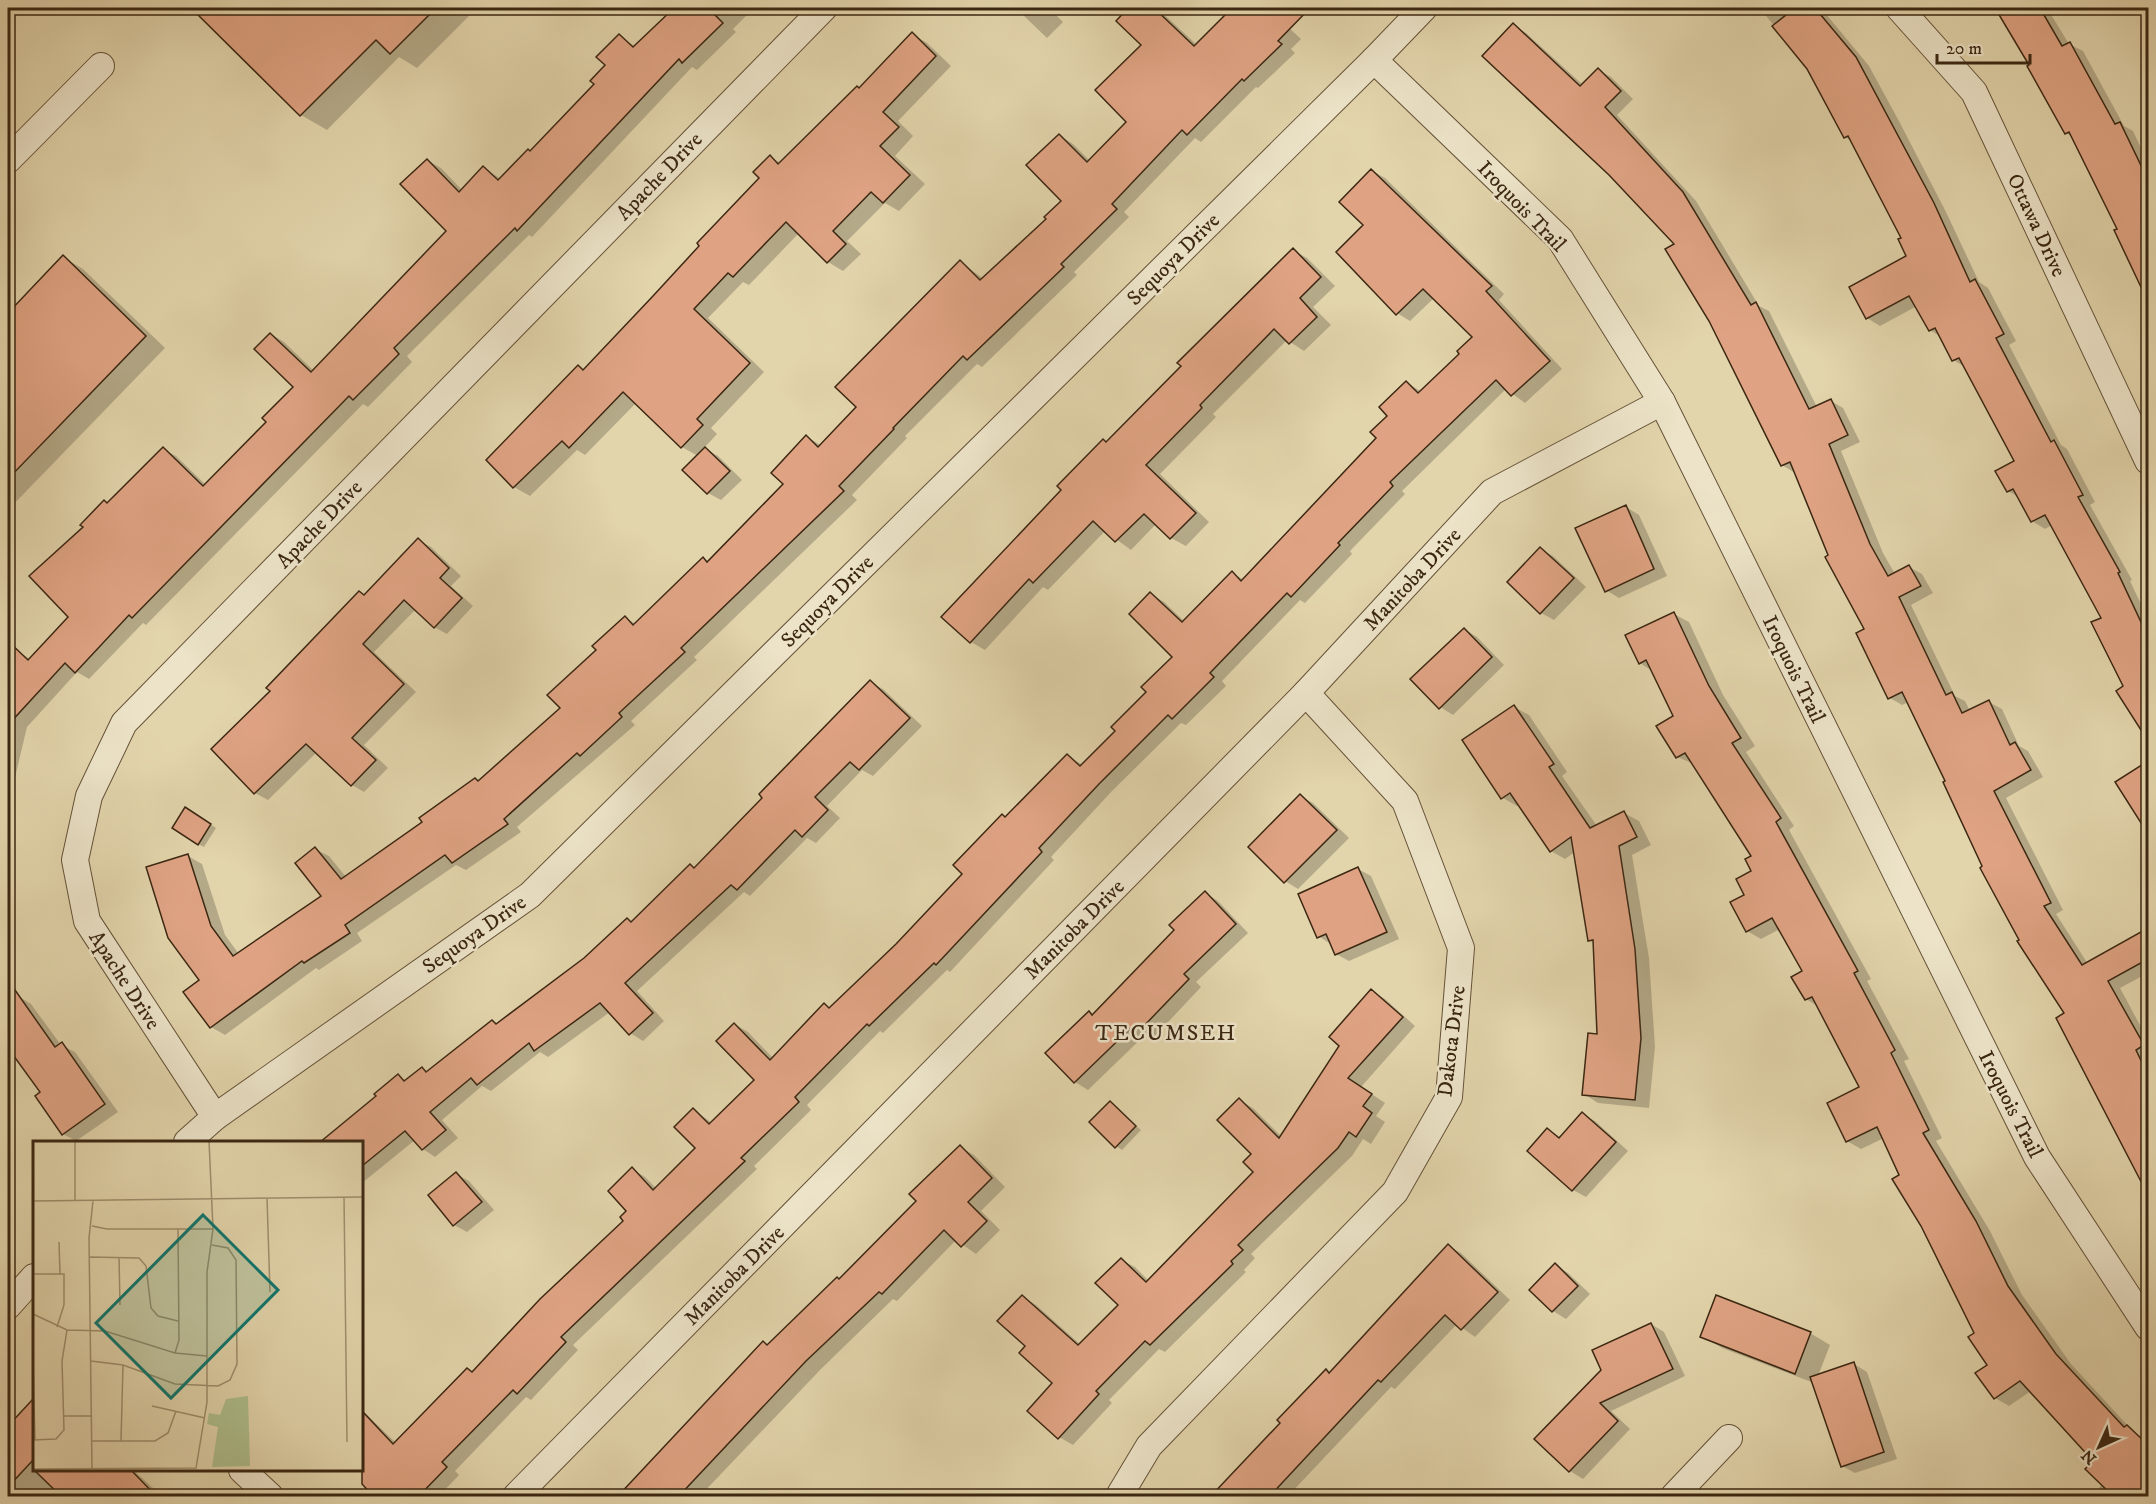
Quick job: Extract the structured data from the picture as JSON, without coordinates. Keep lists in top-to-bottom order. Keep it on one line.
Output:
{"streets":{"street":["Apache Drive","Iroquois Trail","Ottawa Drive","Sequoya Drive","Manitoba Drive","Dakota Drive"]},"crossings":[["Apache Drive","Sequoya Drive"],["Iroquois Trail","Sequoya Drive"],["Iroquois Trail","Manitoba Drive"],["Manitoba Drive","Dakota Drive"]],"districts":["TECUMSEH"],"scale_bar":"20 m","north":"bottom left"}
